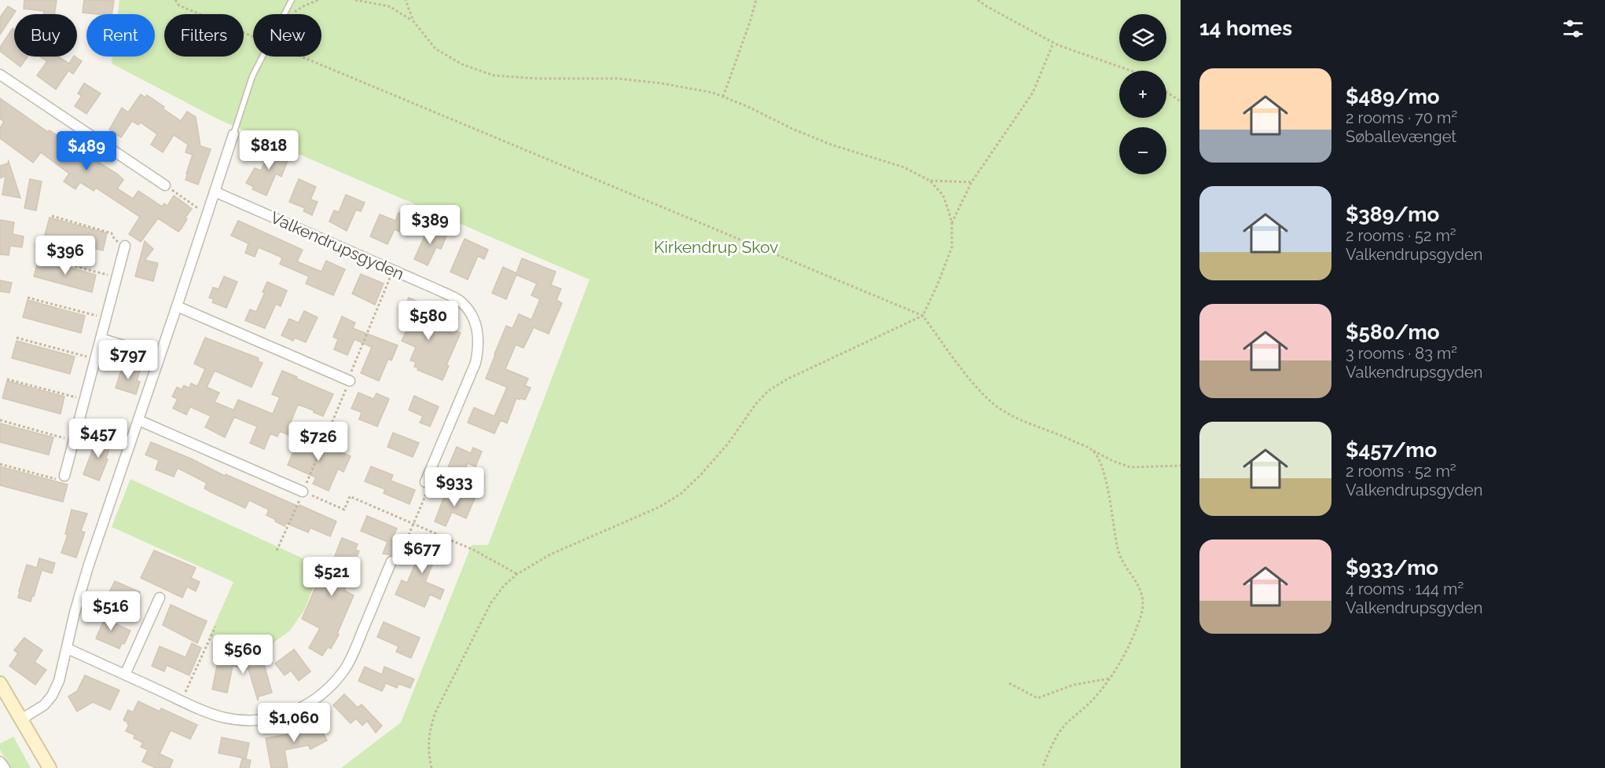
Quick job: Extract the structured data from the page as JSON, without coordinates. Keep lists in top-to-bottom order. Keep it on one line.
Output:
{"streets":{"street":["Valkendrupsgyden"]},"parks":["Kirkendrup Skov"],"page":{"heading":"14 homes","map_buttons":["+","−"],"chip":["Buy","Rent","Filters","New"],"list":[{"name":"$489/mo","note":"2 rooms · 70 m² · Søballevænget"},{"name":"$389/mo","note":"2 rooms · 52 m² · Valkendrupsgyden"},{"name":"$580/mo","note":"3 rooms · 83 m² · Valkendrupsgyden"},{"name":"$457/mo","note":"2 rooms · 52 m² · Valkendrupsgyden"},{"name":"$933/mo","note":"4 rooms · 144 m² · Valkendrupsgyden"}],"price":["$818","$489","$389","$396","$580","$797","$457","$726","$933","$677","$521","$516","$560","$1,060"]}}
